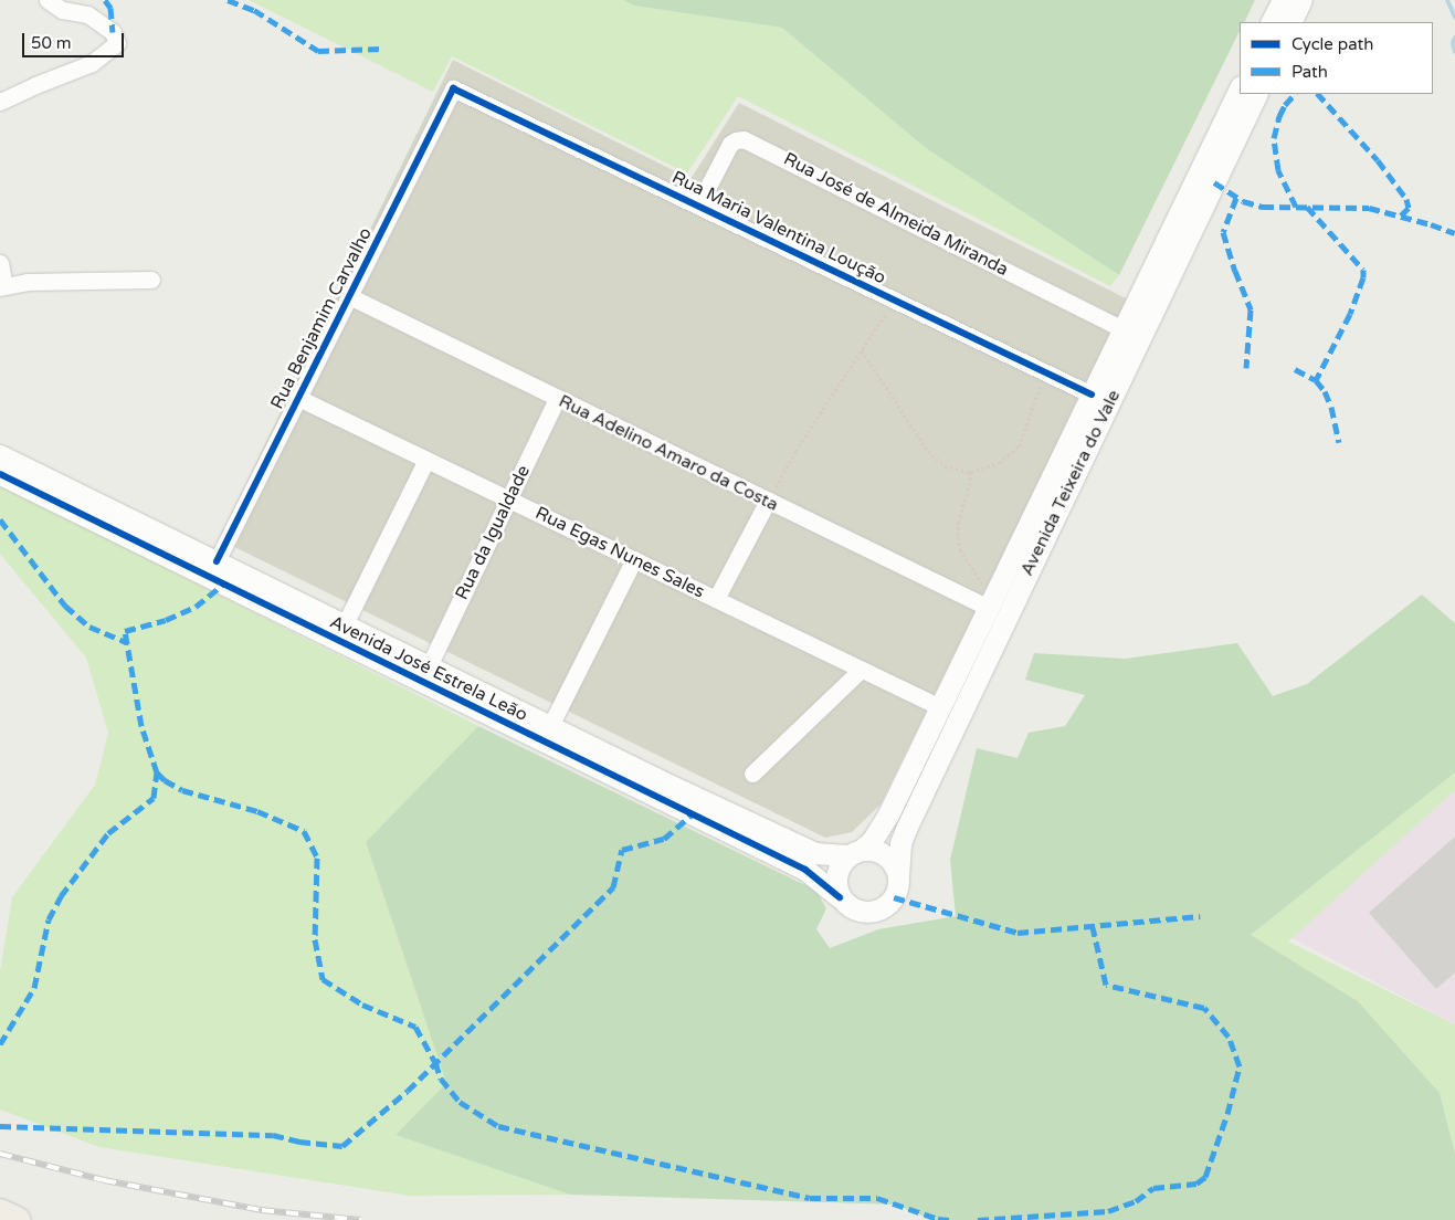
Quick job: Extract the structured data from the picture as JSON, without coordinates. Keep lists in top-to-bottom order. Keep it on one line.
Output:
{"streets":{"street":["Rua José de Almeida Miranda","Rua Maria Valentina Loução","Rua Benjamim Carvalho","Rua Adelino Amaro da Costa","Avenida Teixeira do Vale","Rua da Igualdade","Rua Egas Nunes Sales","Avenida José Estrela Leão"]},"crossings":[["Rua José de Almeida Miranda","Rua Maria Valentina Loução"],["Rua José de Almeida Miranda","Avenida Teixeira do Vale"],["Rua Maria Valentina Loução","Rua Benjamim Carvalho"],["Rua Maria Valentina Loução","Avenida Teixeira do Vale"],["Rua Benjamim Carvalho","Rua Adelino Amaro da Costa"],["Rua Benjamim Carvalho","Rua Egas Nunes Sales"],["Rua Benjamim Carvalho","Avenida José Estrela Leão"],["Rua Adelino Amaro da Costa","Avenida Teixeira do Vale"],["Rua Adelino Amaro da Costa","Rua da Igualdade"],["Avenida Teixeira do Vale","Rua Egas Nunes Sales"],["Avenida Teixeira do Vale","Avenida José Estrela Leão"],["Rua da Igualdade","Rua Egas Nunes Sales"],["Rua da Igualdade","Avenida José Estrela Leão"]],"legend":["Cycle path","Path"],"scale_bar":"50 m"}
